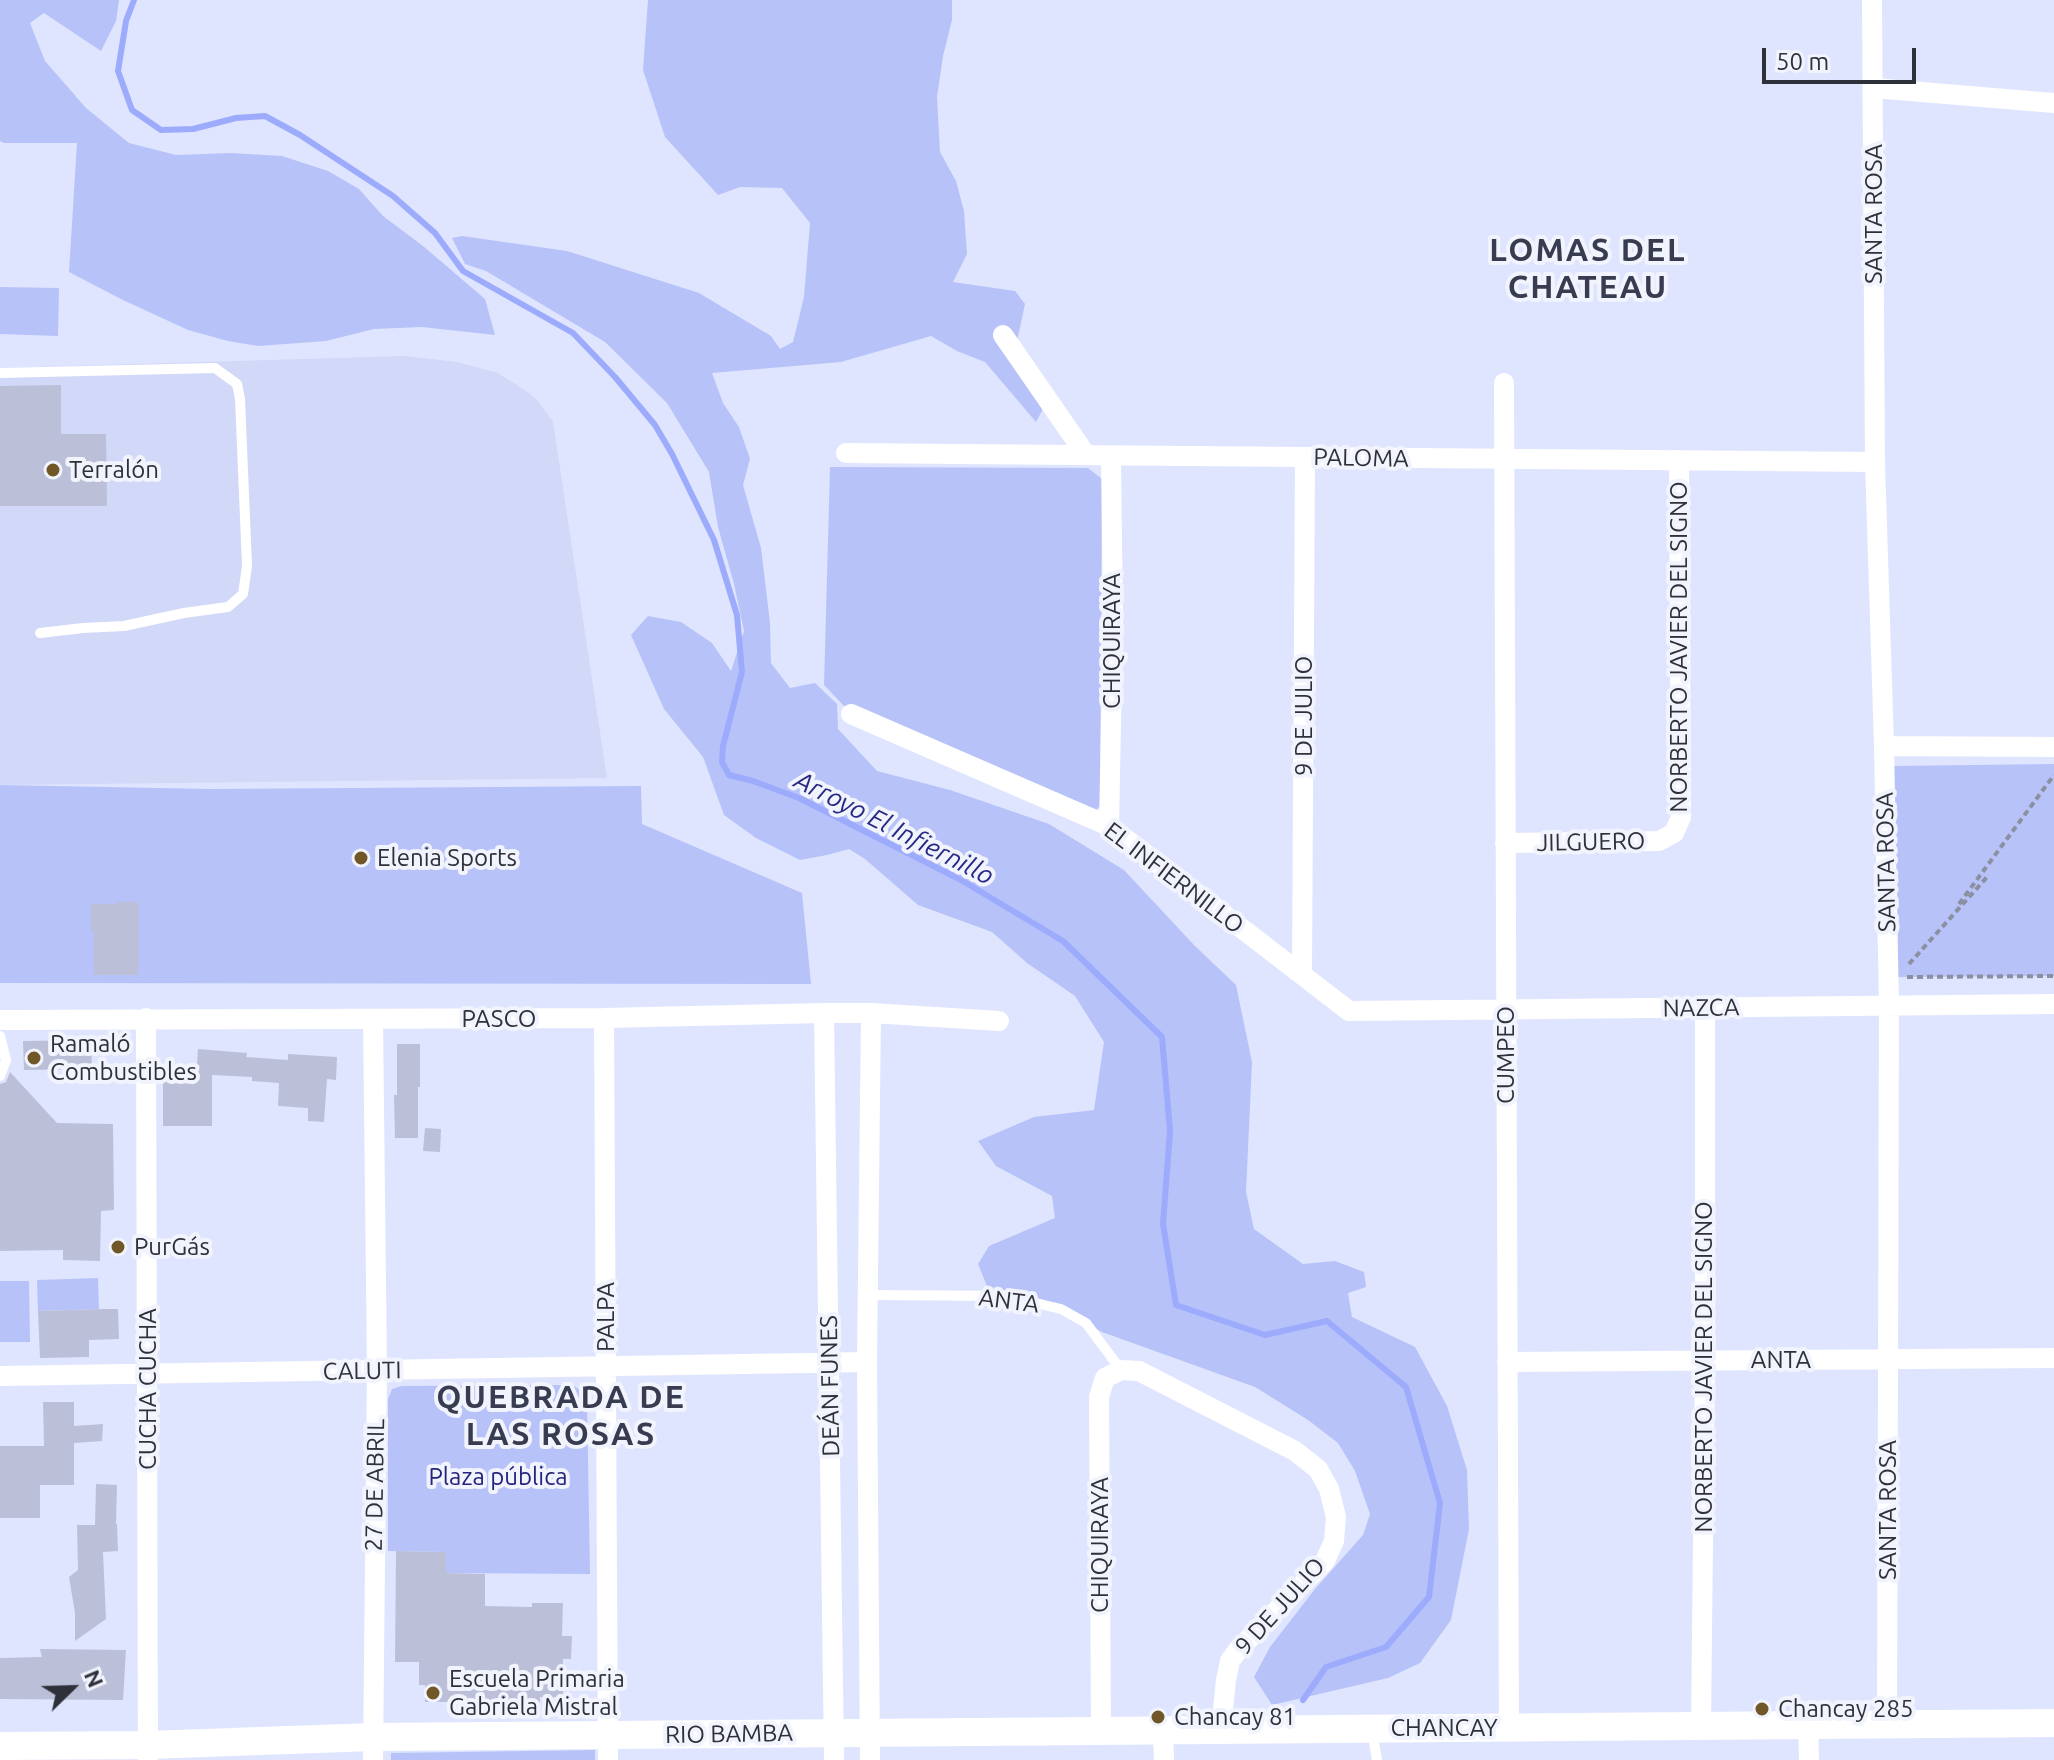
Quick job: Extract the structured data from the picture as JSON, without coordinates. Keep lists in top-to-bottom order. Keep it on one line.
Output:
{"streets":{"main road":["CHANCAY","RIO BAMBA"],"street":["SANTA ROSA","PALOMA","CHIQUIRAYA","NORBERTO JAVIER DEL SIGNO","9 DE JULIO","JILGUERO","EL INFIERNILLO","NAZCA","PASCO","CUMPEO","ANTA","PALPA","CALUTI","DEÁN FUNES","CUCHA CUCHA","27 DE ABRIL"]},"crossings":[["SANTA ROSA","PALOMA"],["SANTA ROSA","NAZCA"],["SANTA ROSA","ANTA"],["SANTA ROSA","CHANCAY"],["PALOMA","CHIQUIRAYA"],["PALOMA","NORBERTO JAVIER DEL SIGNO"],["PALOMA","9 DE JULIO"],["PALOMA","CUMPEO"],["CHIQUIRAYA","9 DE JULIO"],["CHIQUIRAYA","EL INFIERNILLO"],["CHIQUIRAYA","ANTA"],["CHIQUIRAYA","CHANCAY"],["NORBERTO JAVIER DEL SIGNO","JILGUERO"],["NORBERTO JAVIER DEL SIGNO","NAZCA"],["NORBERTO JAVIER DEL SIGNO","ANTA"],["NORBERTO JAVIER DEL SIGNO","CHANCAY"],["9 DE JULIO","EL INFIERNILLO"],["9 DE JULIO","ANTA"],["9 DE JULIO","CHANCAY"],["JILGUERO","CUMPEO"],["EL INFIERNILLO","NAZCA"],["NAZCA","CUMPEO"],["PASCO","PALPA"],["PASCO","DEÁN FUNES"],["PASCO","CUCHA CUCHA"],["PASCO","27 DE ABRIL"],["CUMPEO","ANTA"],["CUMPEO","CHANCAY"],["ANTA","DEÁN FUNES"],["PALPA","CALUTI"],["PALPA","RIO BAMBA"],["CALUTI","DEÁN FUNES"],["CALUTI","CUCHA CUCHA"],["CALUTI","27 DE ABRIL"],["DEÁN FUNES","CHANCAY"],["DEÁN FUNES","RIO BAMBA"],["CUCHA CUCHA","RIO BAMBA"],["27 DE ABRIL","RIO BAMBA"],["CHANCAY","RIO BAMBA"]],"districts":["LOMAS DEL CHATEAU","QUEBRADA DE LAS ROSAS"],"water":["Arroyo El Infiernillo"],"parks":["Plaza pública"],"places":["Terralón","Elenia Sports","Ramaló Combustibles","PurGás","Escuela Primaria Gabriela Mistral","Chancay 285","Chancay 81"],"scale_bar":"50 m","north":"top right"}
